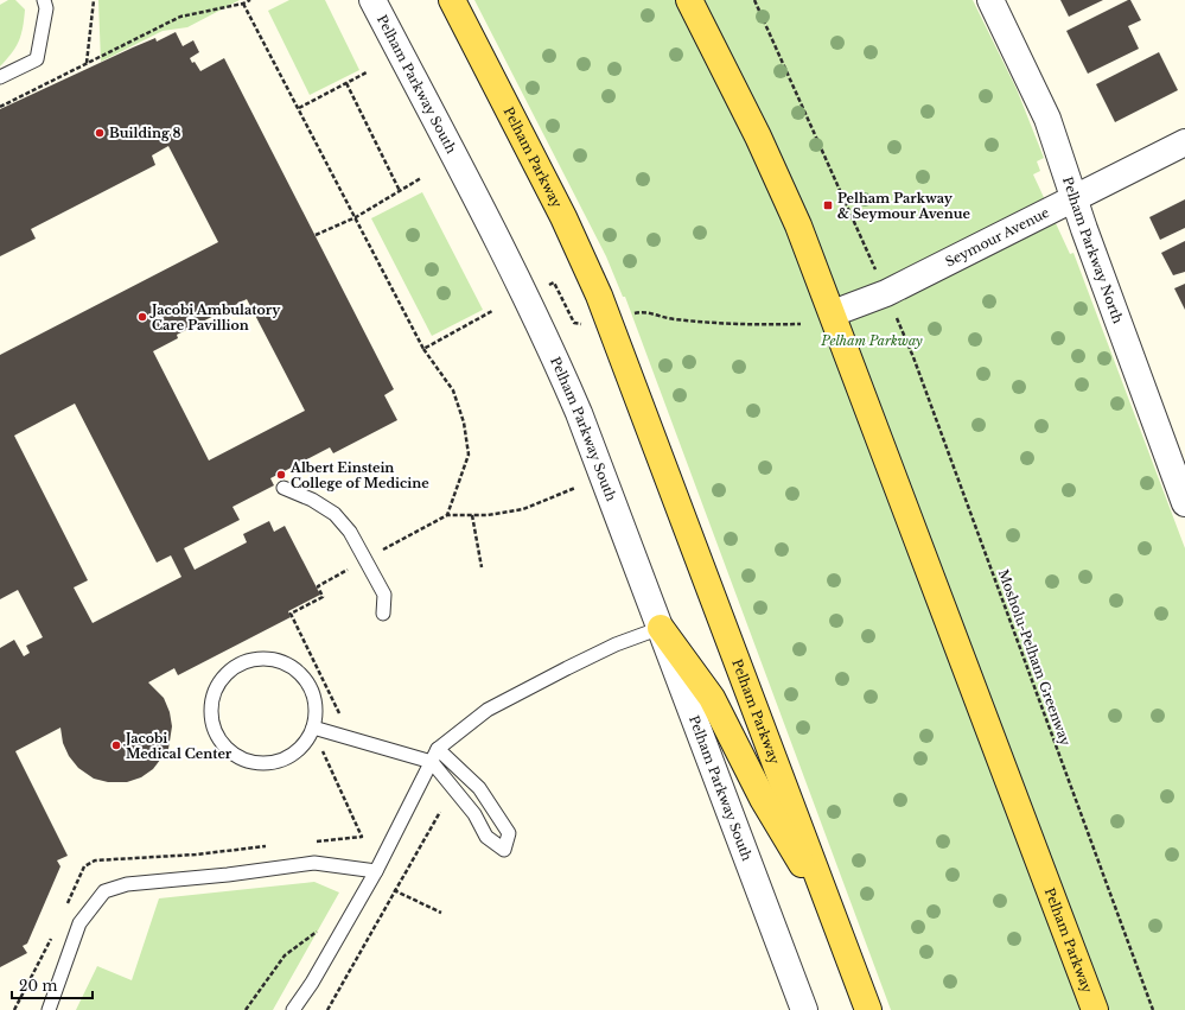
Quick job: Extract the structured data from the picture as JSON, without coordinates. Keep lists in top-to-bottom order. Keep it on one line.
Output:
{"streets":{"main road":["Pelham Parkway"],"street":["Pelham Parkway South","Seymour Avenue","Pelham Parkway North"],"path":["Mosholu-Pelham Greenway"]},"crossings":[["Pelham Parkway","Seymour Avenue"],["Seymour Avenue","Pelham Parkway North"]],"parks":["Pelham Parkway"],"places":{"other":["Building 8","Jacobi Ambulatory Care Pavillion","Albert Einstein College of Medicine","Jacobi Medical Center"],"transit":["Pelham Parkway & Seymour Avenue"]},"scale_bar":"20 m"}
